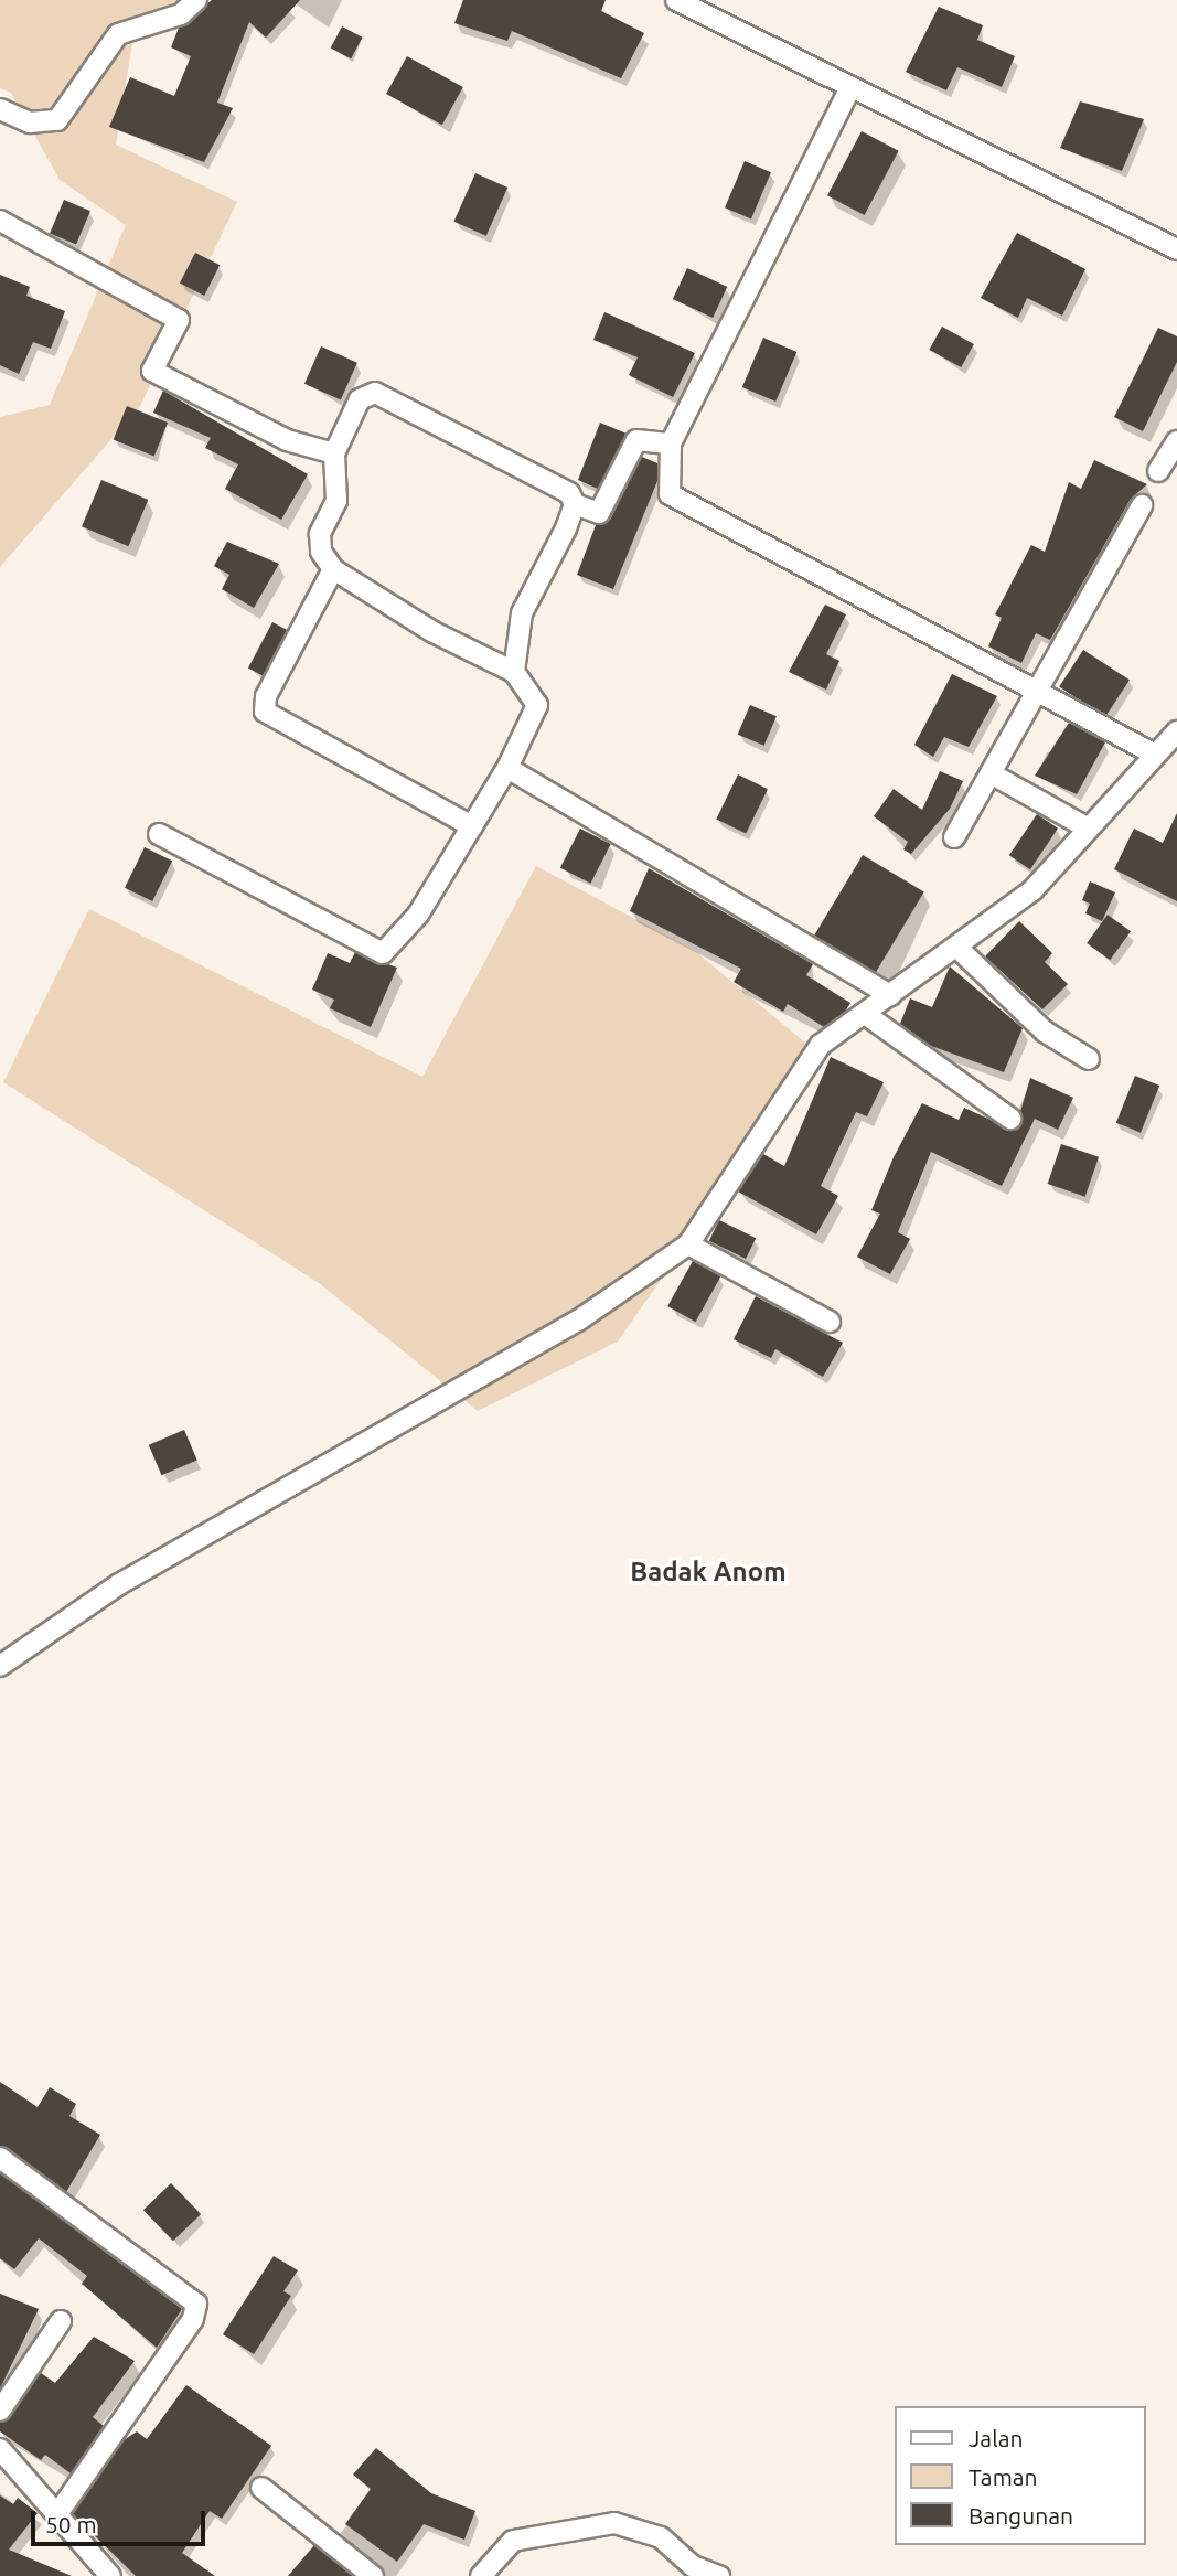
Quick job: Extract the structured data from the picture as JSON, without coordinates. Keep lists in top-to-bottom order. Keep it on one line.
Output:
{"districts":["Badak Anom"],"legend":["Jalan","Taman","Bangunan"],"scale_bar":"50 m"}
